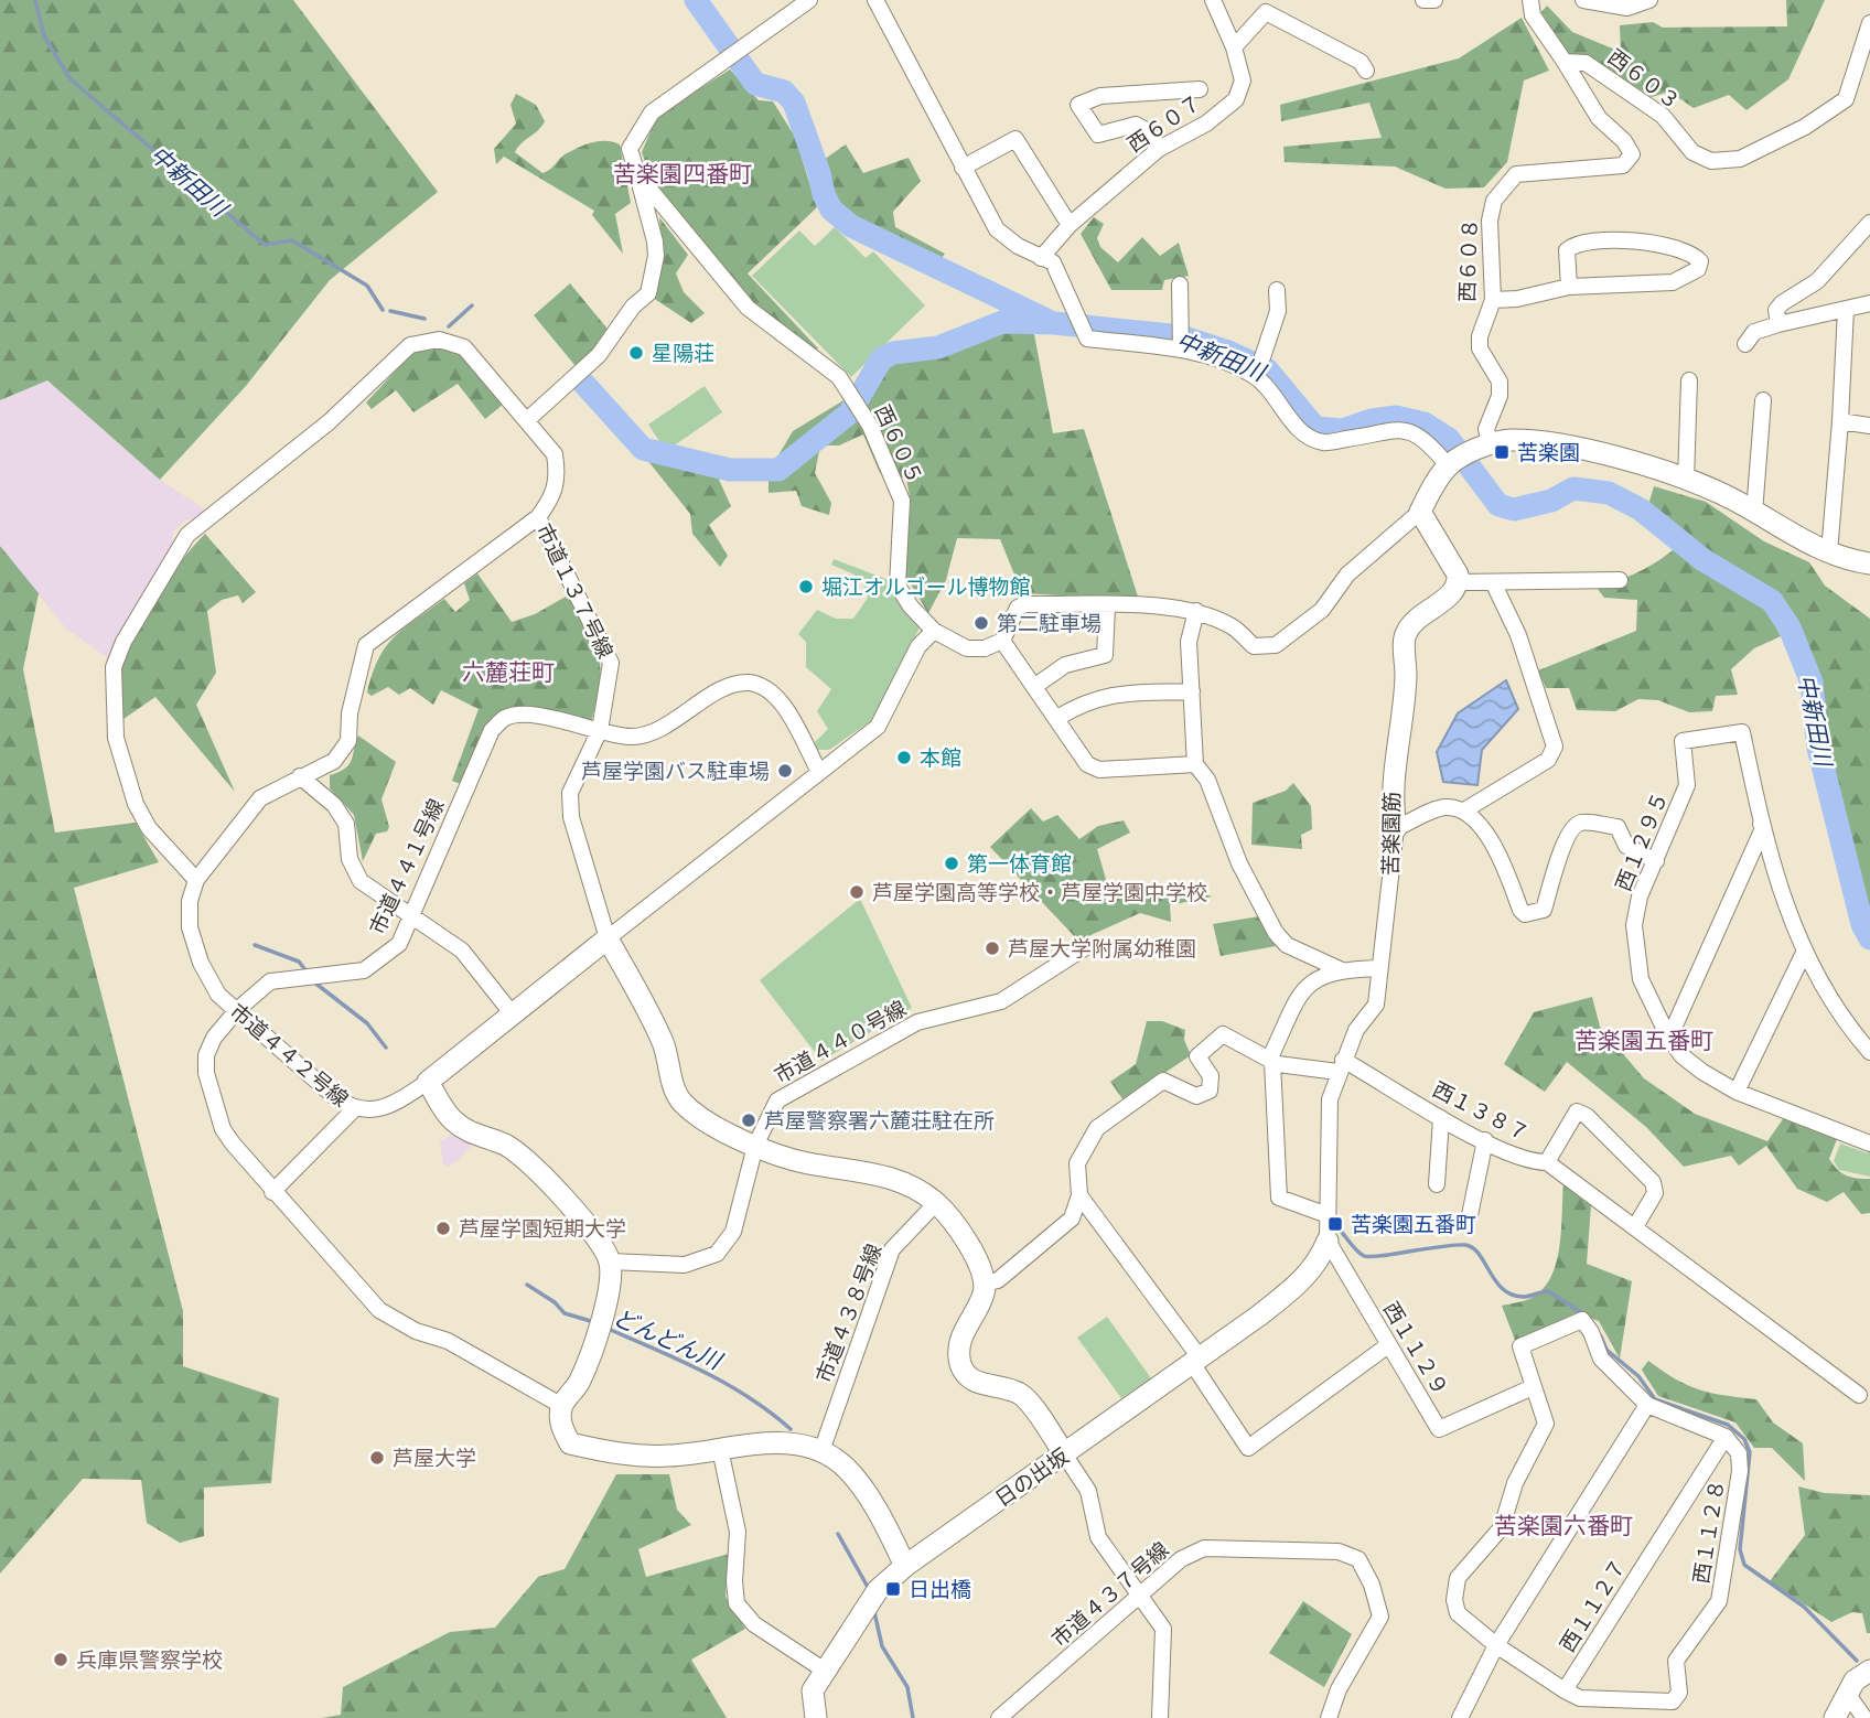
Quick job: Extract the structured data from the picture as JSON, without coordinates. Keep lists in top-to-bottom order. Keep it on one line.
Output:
{"streets":{"street":["西６０３","西６０７","西６０８","西６０５","市道１３７号線","苦楽園筋","西１２９５","市道４４１号線","市道４４０号線","市道４４２号線","西１３８７","市道４３８号線","西１１２９","日の出坂","西１１２８","市道４３７号線","西１１２７"]},"crossings":[["西６０３","西６０８"],["西６０５","市道４４２号線"],["市道１３７号線","市道４４１号線"],["市道１３７号線","市道４４０号線"],["市道１３７号線","市道４４２号線"],["市道１３７号線","市道４３８号線"],["苦楽園筋","西１３８７"],["苦楽園筋","西１１２９"],["苦楽園筋","日の出坂"],["市道４４１号線","市道４４２号線"],["西１１２９","日の出坂"],["西１１２８","西１１２７"]],"districts":["苦楽園四番町","六麓荘町","苦楽園五番町","苦楽園六番町"],"water":["中新田川","どんどん川"],"places":{"other":["星陽荘","堀江オルゴール博物館","第二駐車場","本館","芦屋学園バス駐車場","第一体育館","芦屋学園高等学校・芦屋学園中学校","芦屋大学附属幼稚園","芦屋警察署六麓荘駐在所","芦屋学園短期大学","芦屋大学","兵庫県警察学校"],"transit":["苦楽園","苦楽園五番町","日出橋"]}}
